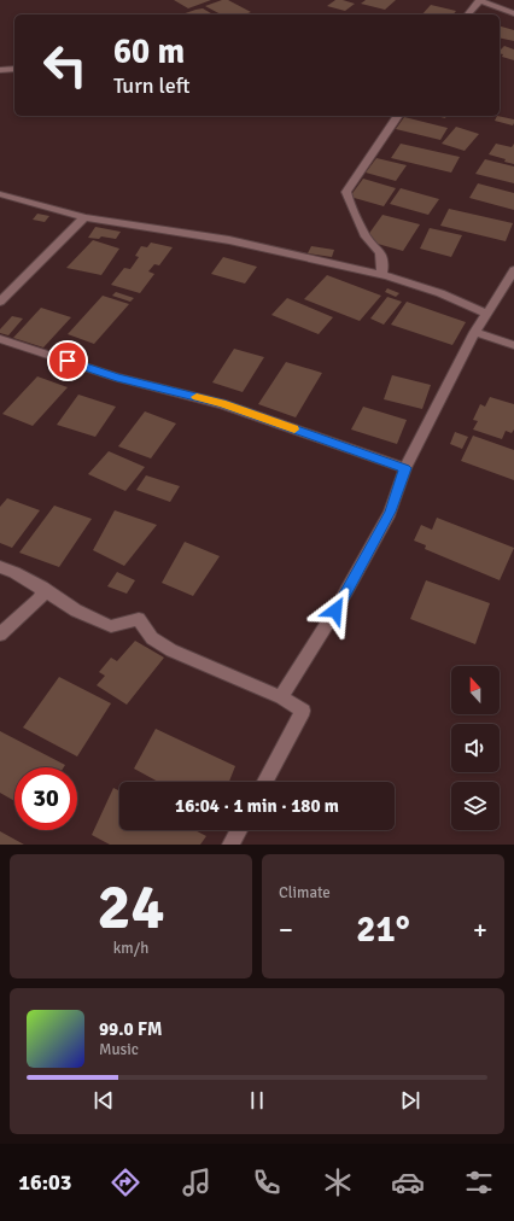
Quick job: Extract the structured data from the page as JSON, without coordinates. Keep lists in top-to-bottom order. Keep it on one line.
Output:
{"north":"top","page":{"turn":["60 m","Turn left"],"limit":"30","trip":"16:04 · 1 min · 180 m","tile":[["24","km/h"],"Climate"],"heat":["−","21°","+"],"song":["99.0 FM","Music"],"tabs":"16:03"}}
